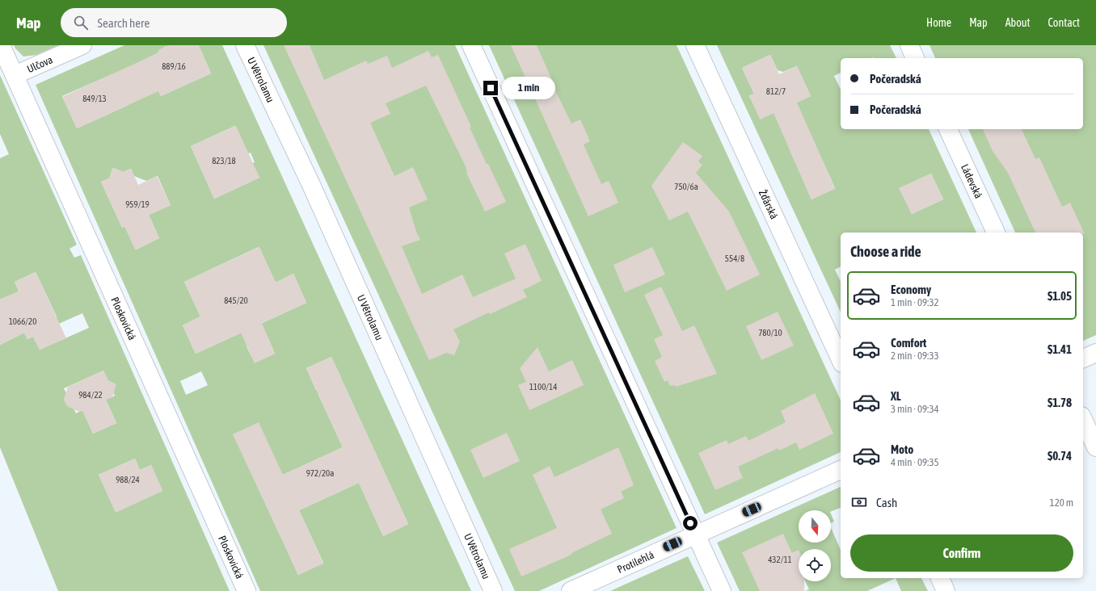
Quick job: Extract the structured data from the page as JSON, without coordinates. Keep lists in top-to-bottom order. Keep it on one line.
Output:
{"streets":{"street":["Ulčova","U Větrolamu","Ládevská","Žďárská","Ploskovická","Protilehlá"]},"crossings":[["Ulčova","Ploskovická"]],"house_numbers":["889/16","812/7","849/13","823/18","750/6a","959/19","554/8","845/20","1066/20","780/10","1100/14","984/22","972/20a","988/24","432/11"],"north":"bottom","page":{"header":"Map","search":"Search here","nav":["Home","Map","About","Contact"],"banner":["Počeradská","Počeradská"],"bubble":"1 min","heading":"Choose a ride","list":[{"name":"Economy","note":"1 min · 09:32","value":"$1.05"},{"name":"Comfort","note":"2 min · 09:33","value":"$1.41"},{"name":"XL","note":"3 min · 09:34","value":"$1.78"},{"name":"Moto","note":"4 min · 09:35","value":"$0.74"}],"pay":["Cash","120 m"],"buttons":"Confirm"}}
